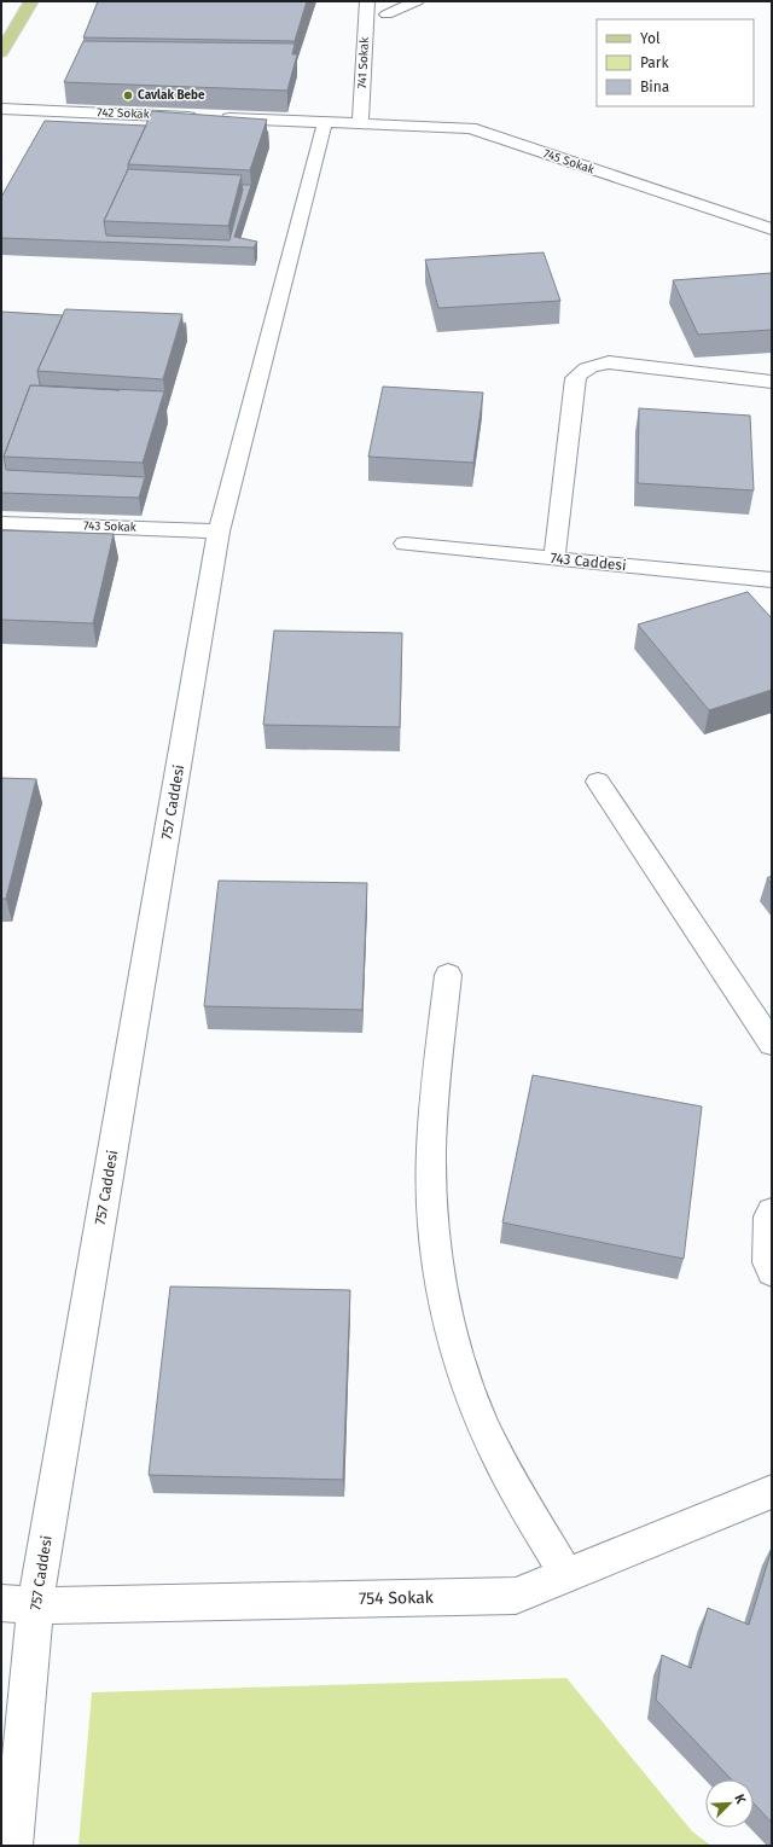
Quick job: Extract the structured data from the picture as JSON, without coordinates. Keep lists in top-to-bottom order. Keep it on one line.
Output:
{"streets":{"street":["741 Sokak","742 Sokak","745 Sokak","743 Sokak","743 Caddesi","757 Caddesi","754 Sokak"]},"crossings":[["741 Sokak","742 Sokak"],["741 Sokak","745 Sokak"],["742 Sokak","745 Sokak"],["742 Sokak","757 Caddesi"],["743 Sokak","757 Caddesi"],["757 Caddesi","754 Sokak"]],"places":["Cavlak Bebe"],"legend":["Yol","Park","Bina"],"north":"top right"}
